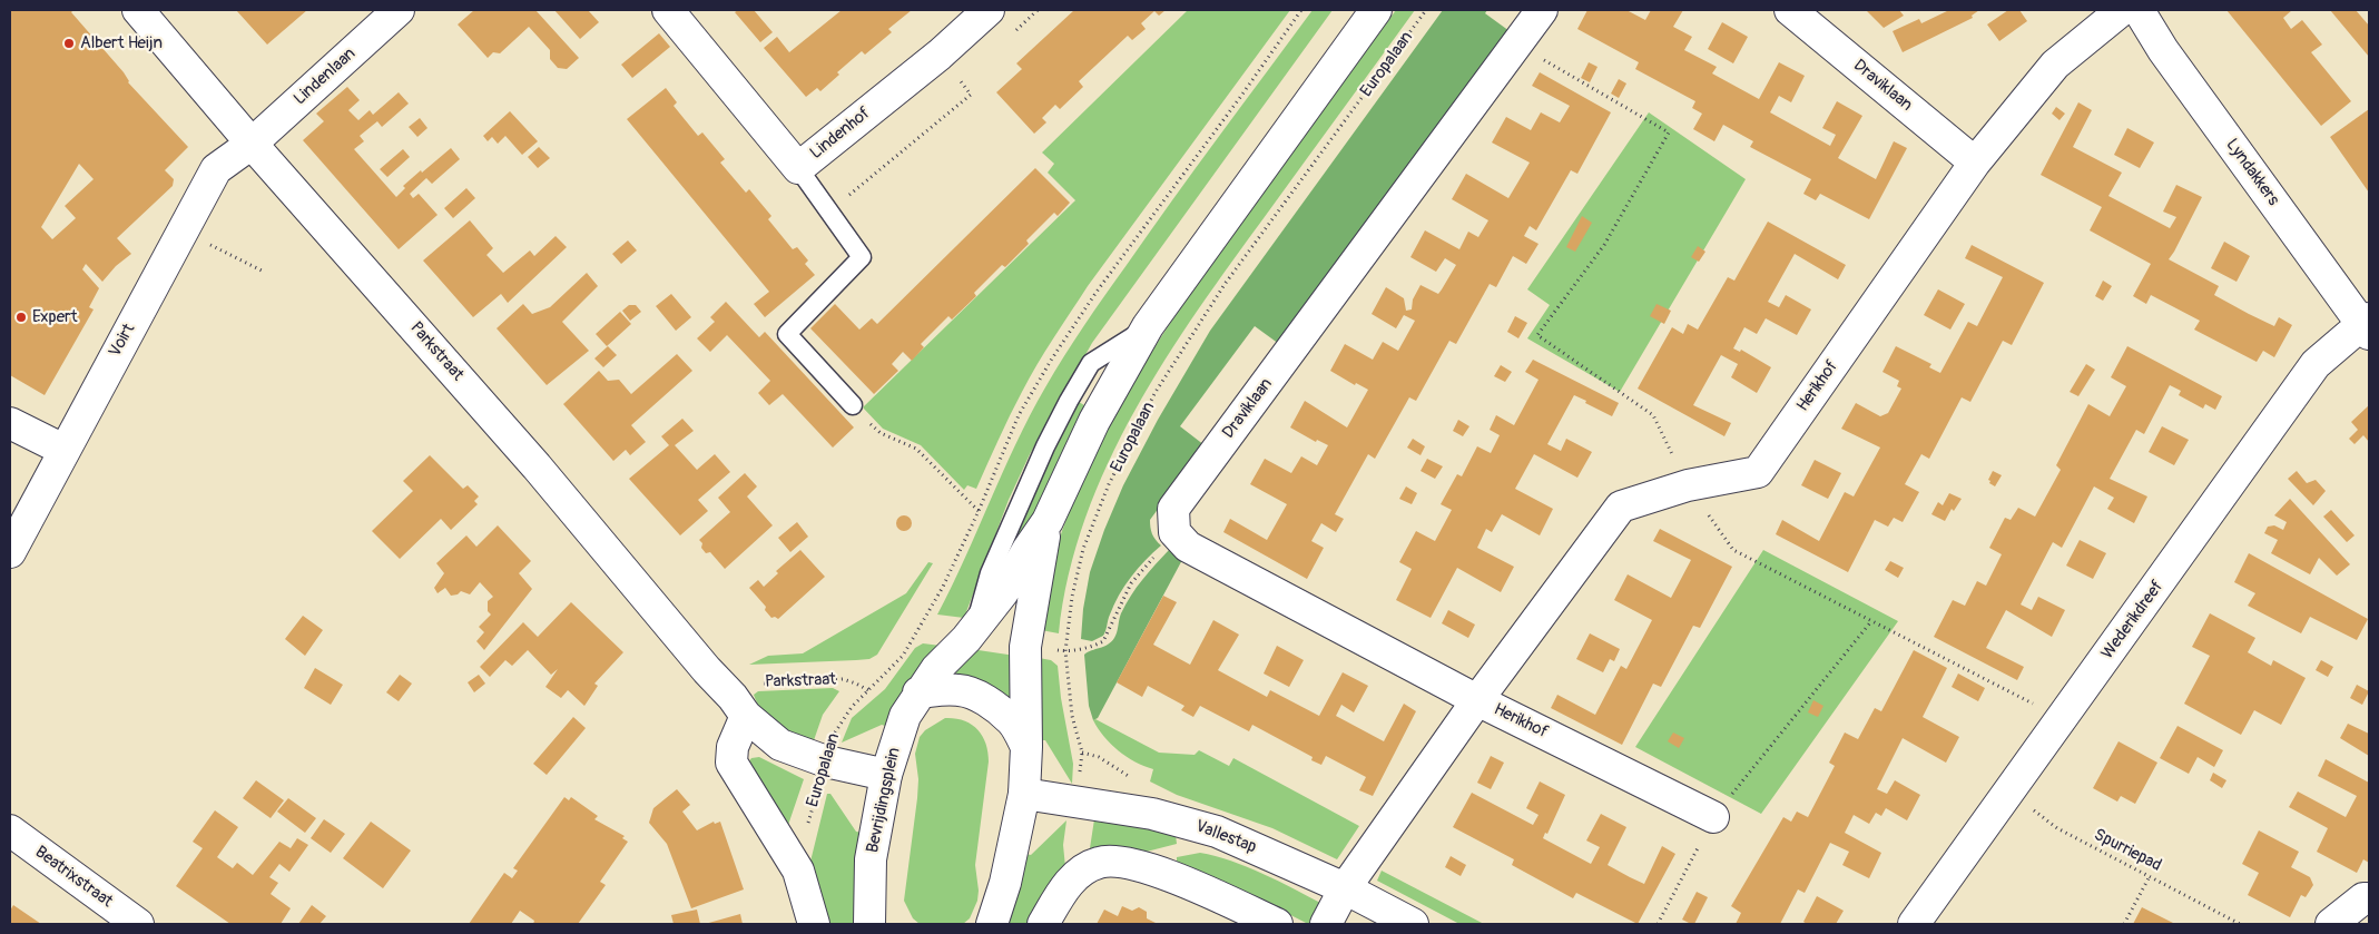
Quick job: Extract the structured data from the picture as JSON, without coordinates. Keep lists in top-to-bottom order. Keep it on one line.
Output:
{"streets":{"street":["Lindenlaan","Draviklaan","Lindenhof","Lyndakkers","Voirt","Parkstraat","Herikhof","Wederikdreef","Bevrijdingsplein","Vallestap","Beatrixstraat"],"path":["Europalaan","Spurriepad"]},"crossings":[["Europalaan","Parkstraat"],["Europalaan","Vallestap"],["Lindenlaan","Voirt"],["Lindenlaan","Parkstraat"],["Draviklaan","Herikhof"],["Lyndakkers","Wederikdreef"],["Voirt","Parkstraat"],["Parkstraat","Bevrijdingsplein"],["Herikhof","Vallestap"],["Wederikdreef","Spurriepad"]],"places":["Albert Heijn","Expert"]}
